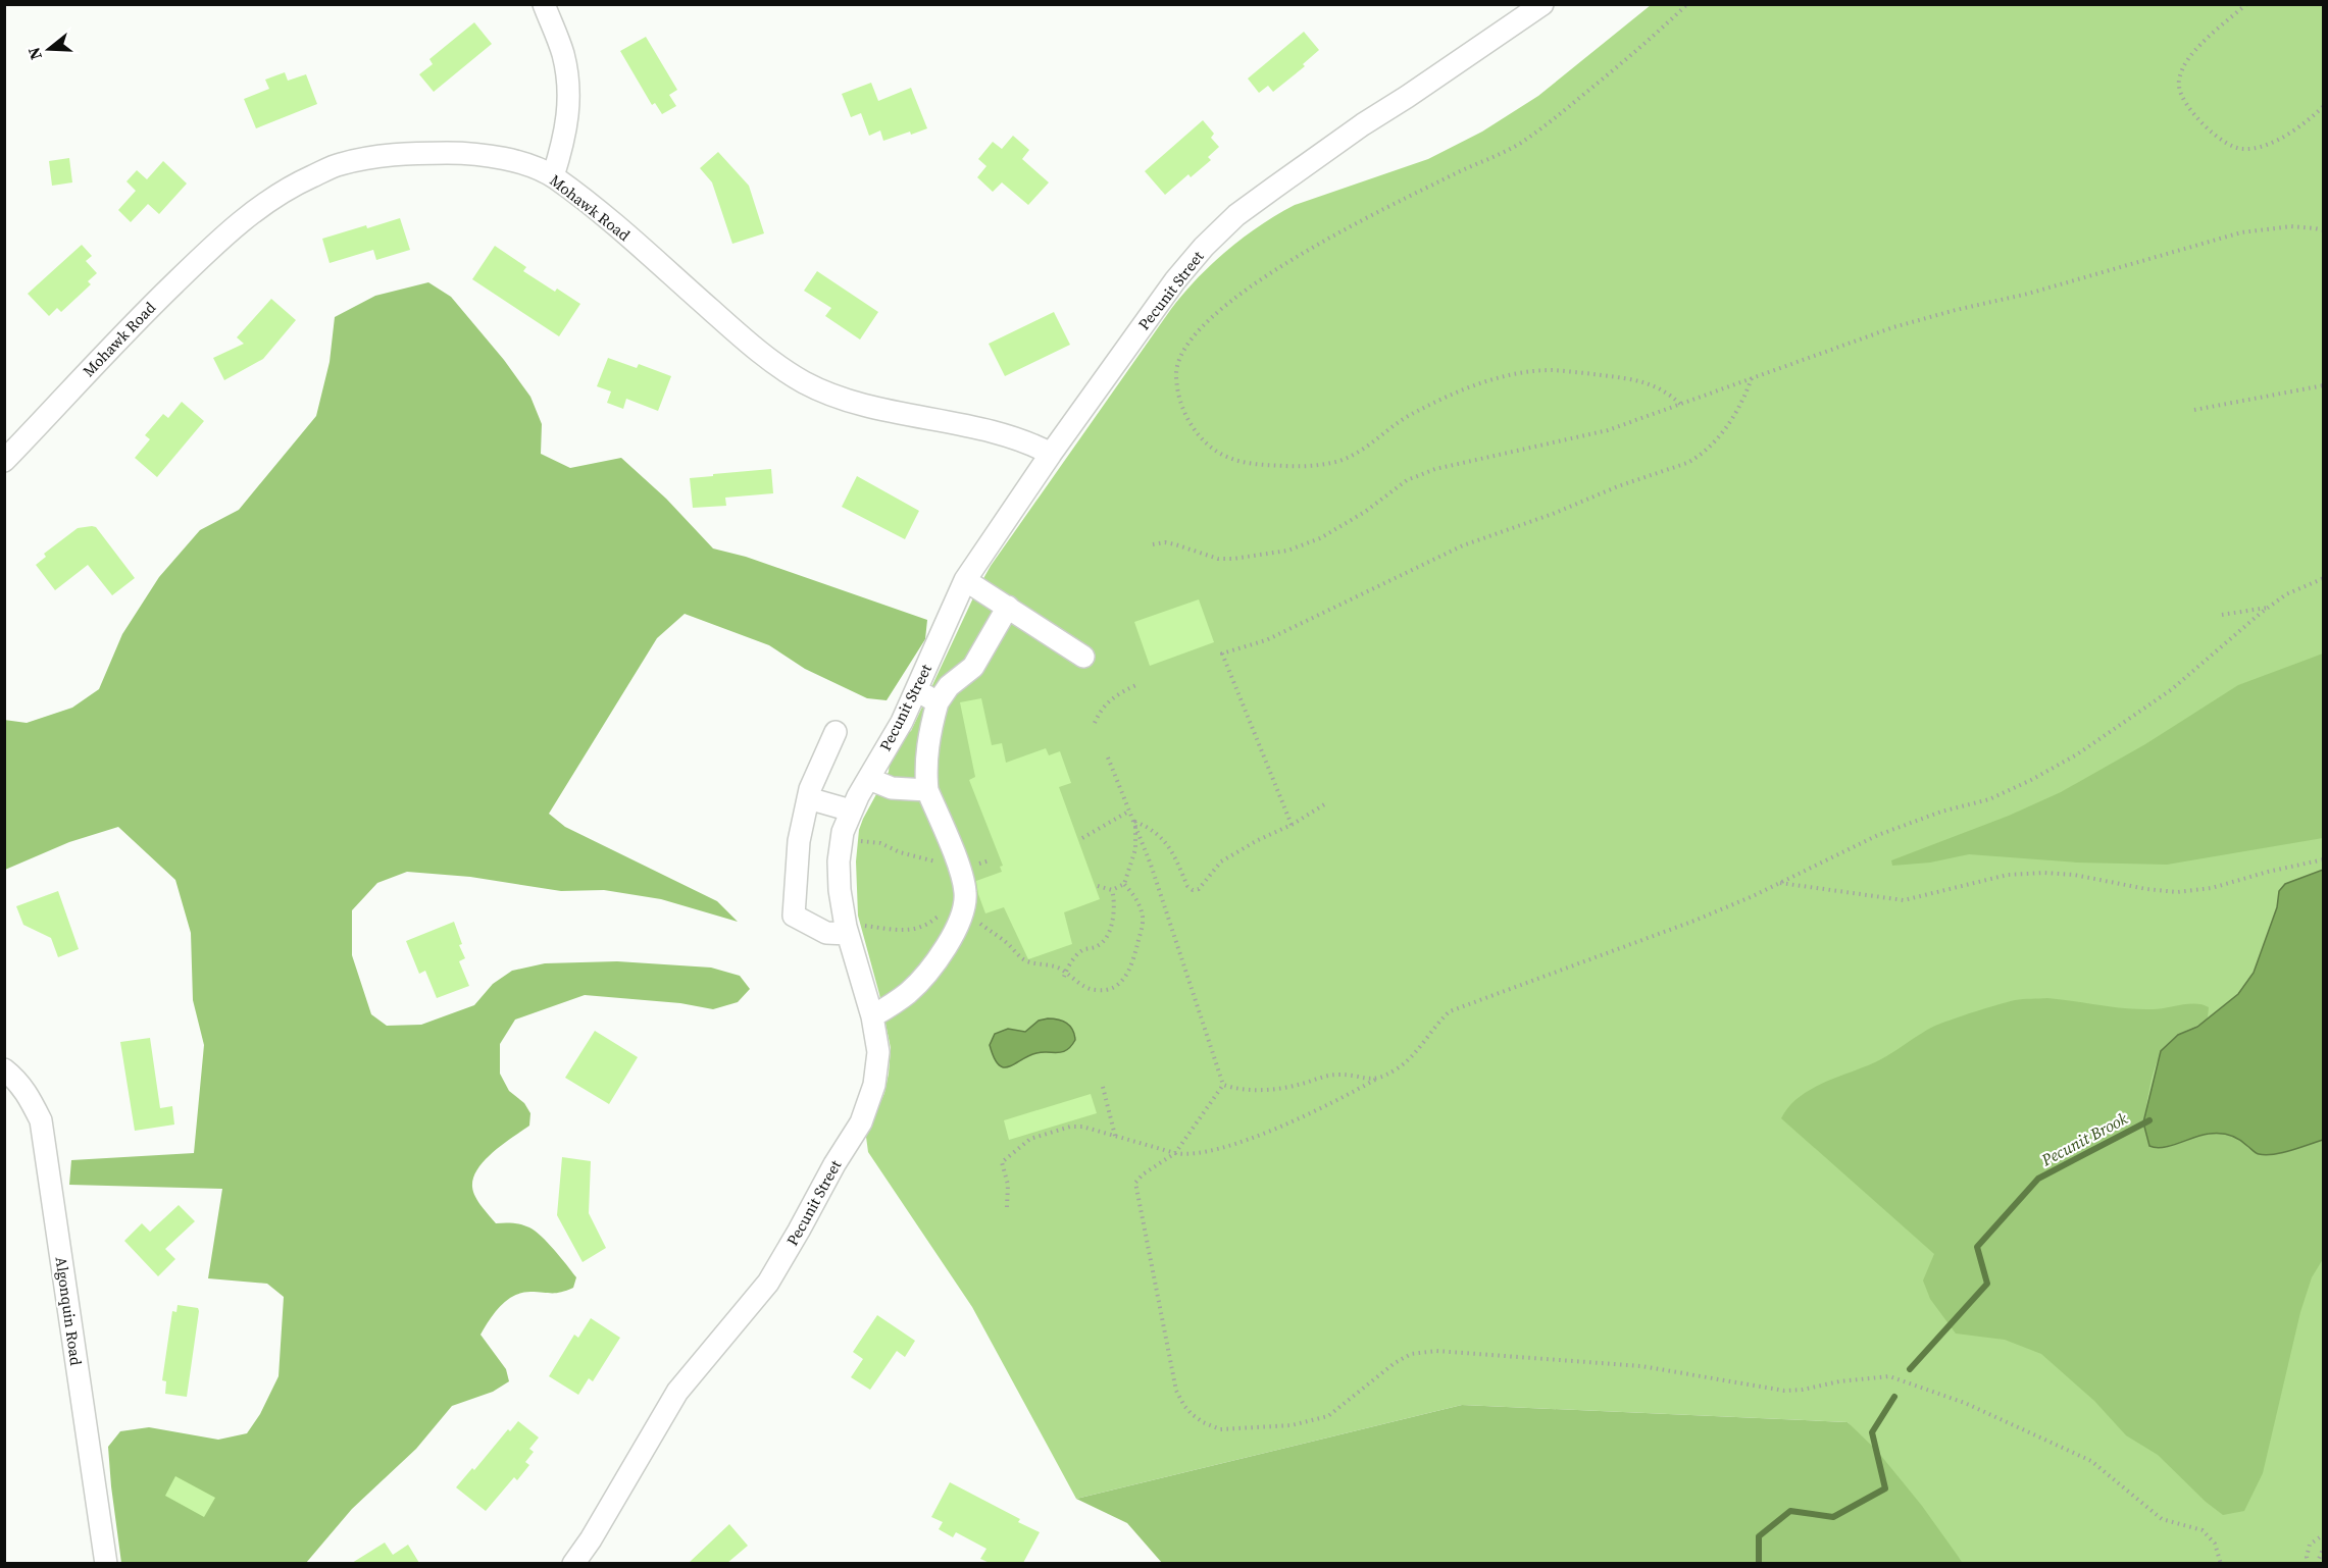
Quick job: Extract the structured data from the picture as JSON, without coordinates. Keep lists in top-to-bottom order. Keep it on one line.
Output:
{"streets":{"street":["Mohawk Road","Pecunit Street","Algonquin Road"]},"crossings":[["Mohawk Road","Pecunit Street"]],"water":["Pecunit Brook"],"north":"left"}
